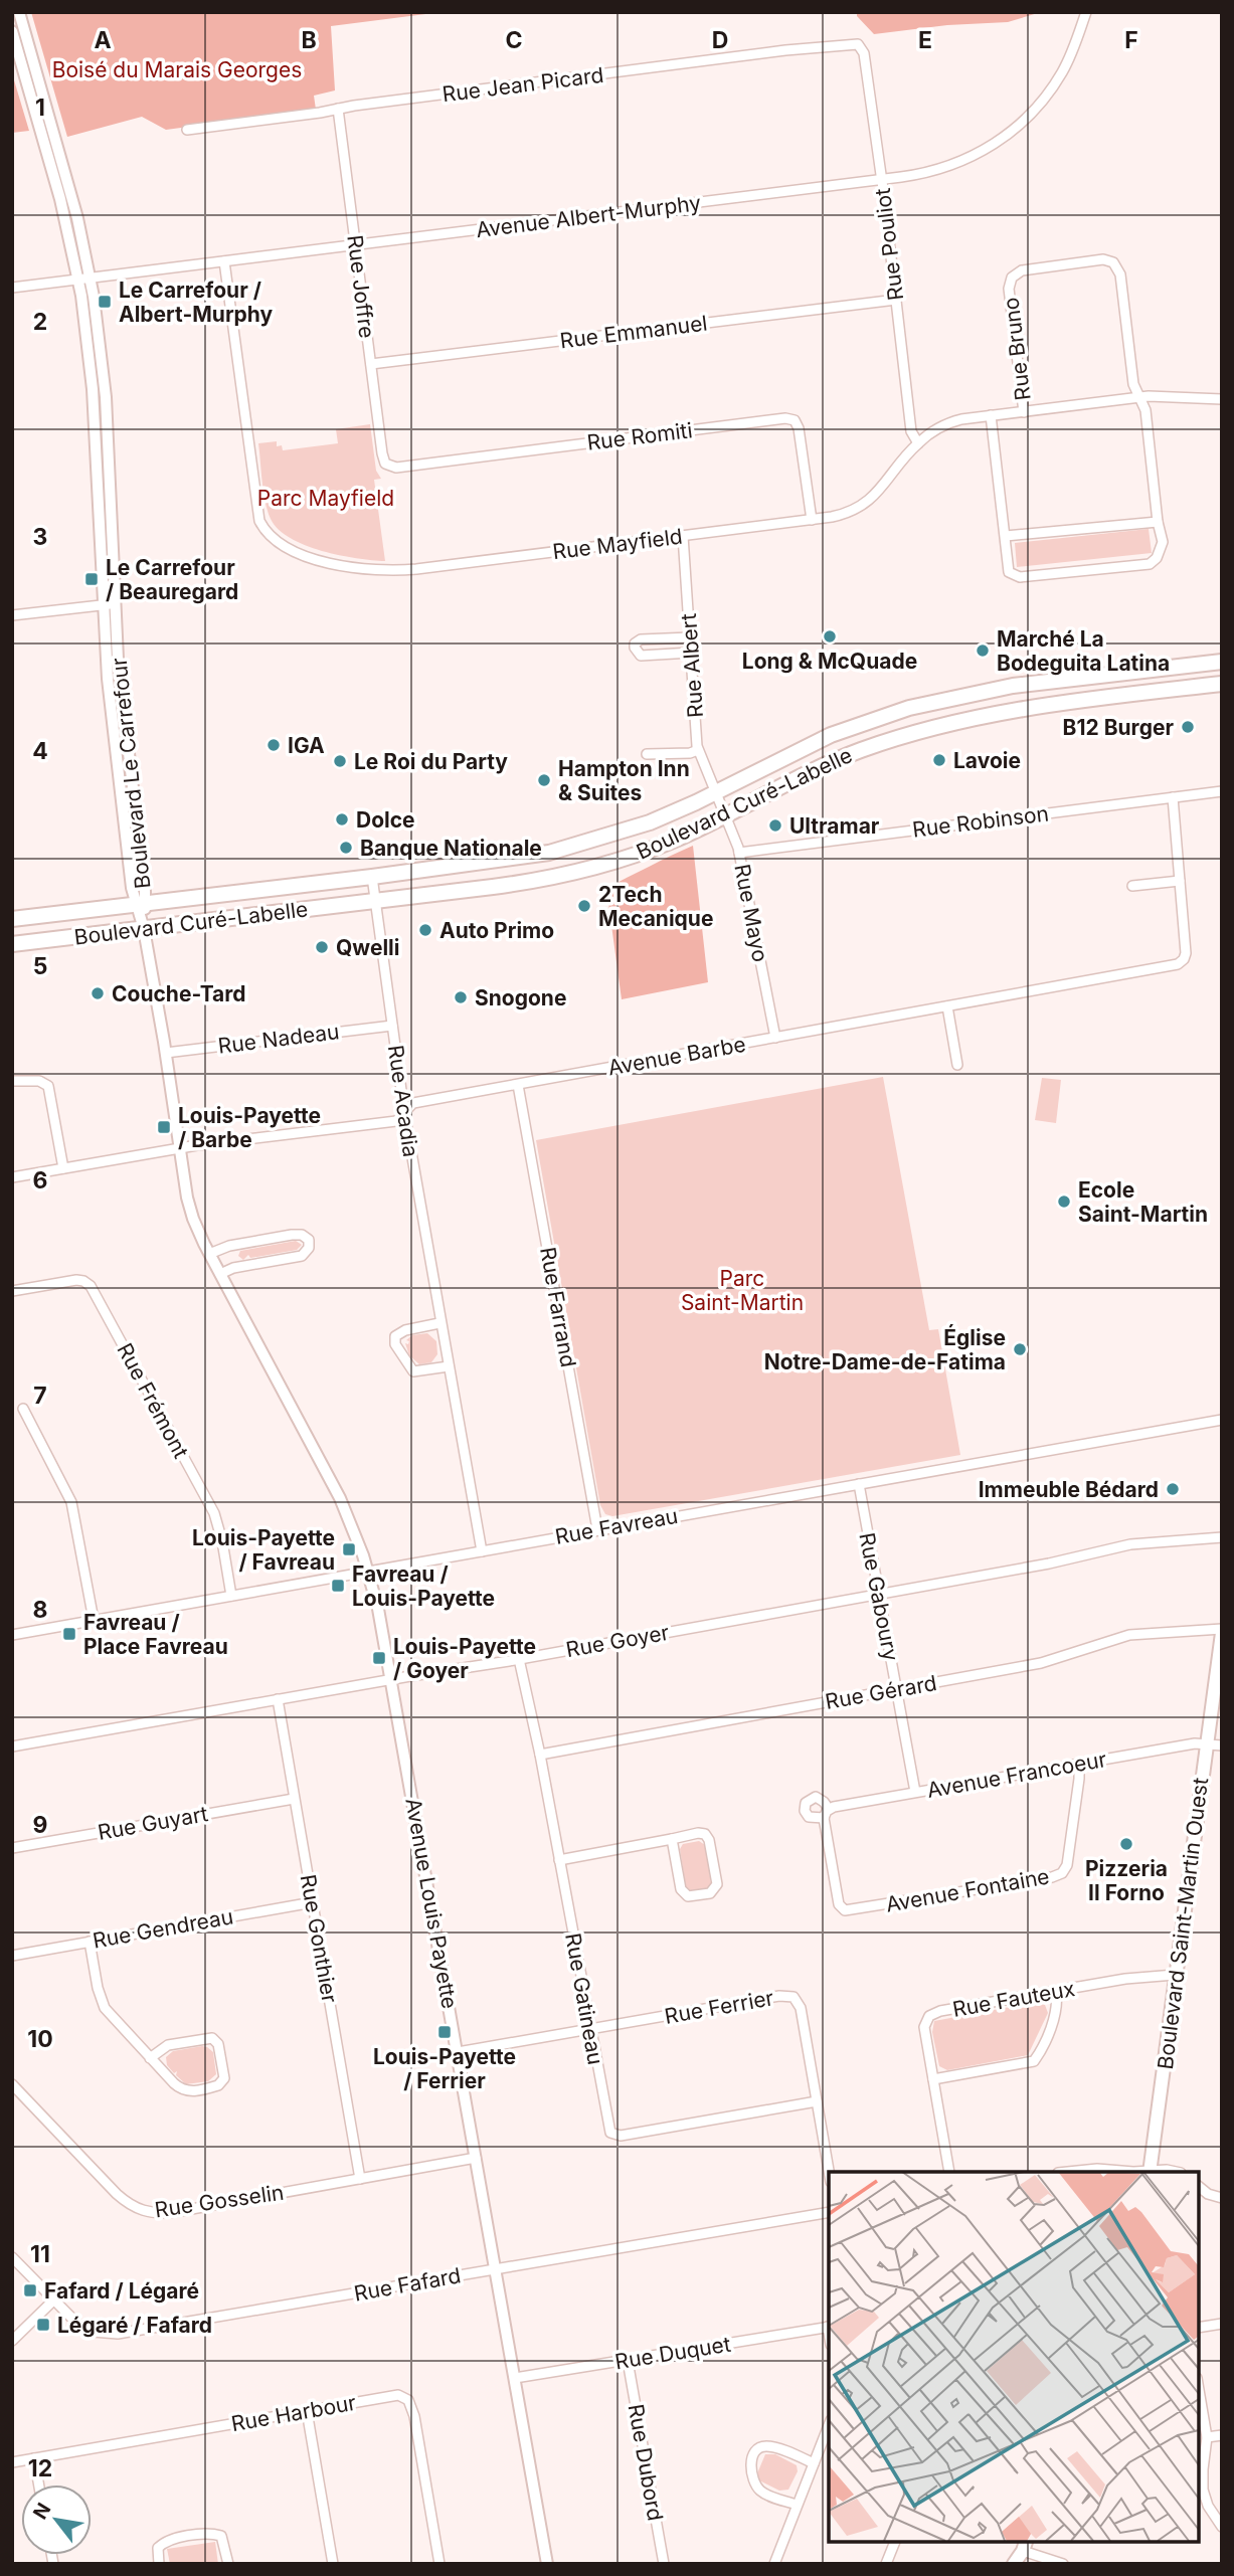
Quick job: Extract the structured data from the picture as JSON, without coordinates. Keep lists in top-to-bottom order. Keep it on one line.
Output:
{"streets":{"main road":["Boulevard Curé-Labelle","Boulevard Saint-Martin Ouest"],"street":["Rue Jean Picard","Avenue Albert-Murphy","Rue Pouliot","Rue Joffre","Rue Emmanuel","Rue Bruno","Rue Romiti","Rue Mayfield","Rue Albert","Boulevard Le Carrefour","Rue Robinson","Rue Mayo","Rue Nadeau","Avenue Barbe","Rue Acadia","Rue Farrand","Rue Frémont","Rue Favreau","Rue Gaboury","Rue Goyer","Rue Gérard","Avenue Francoeur","Rue Guyart","Avenue Fontaine","Avenue Louis Payette","Rue Gendreau","Rue Gonthier","Rue Gatineau","Rue Fauteux","Rue Ferrier","Rue Gosselin","Rue Fafard","Rue Duquet","Rue Harbour","Rue Dubord"]},"crossings":[["Rue Jean Picard","Rue Pouliot"],["Rue Jean Picard","Rue Joffre"],["Avenue Albert-Murphy","Rue Pouliot"],["Avenue Albert-Murphy","Rue Joffre"],["Avenue Albert-Murphy","Rue Mayfield"],["Avenue Albert-Murphy","Boulevard Le Carrefour"],["Rue Pouliot","Rue Emmanuel"],["Rue Pouliot","Rue Mayfield"],["Rue Joffre","Rue Emmanuel"],["Rue Joffre","Rue Romiti"],["Rue Bruno","Rue Mayfield"],["Rue Romiti","Rue Mayfield"],["Rue Mayfield","Rue Albert"],["Rue Albert","Boulevard Curé-Labelle"],["Rue Albert","Rue Mayo"],["Boulevard Le Carrefour","Boulevard Curé-Labelle"],["Boulevard Le Carrefour","Avenue Louis Payette"],["Boulevard Curé-Labelle","Rue Mayo"],["Boulevard Curé-Labelle","Rue Acadia"],["Boulevard Curé-Labelle","Avenue Louis Payette"],["Rue Robinson","Rue Mayo"],["Rue Robinson","Avenue Barbe"],["Rue Mayo","Avenue Barbe"],["Rue Nadeau","Rue Acadia"],["Rue Nadeau","Avenue Louis Payette"],["Avenue Barbe","Rue Acadia"],["Avenue Barbe","Rue Farrand"],["Avenue Barbe","Avenue Louis Payette"],["Rue Acadia","Rue Favreau"],["Rue Farrand","Rue Favreau"],["Rue Frémont","Rue Favreau"],["Rue Favreau","Rue Gaboury"],["Rue Favreau","Avenue Louis Payette"],["Rue Gaboury","Rue Goyer"],["Rue Gaboury","Rue Gérard"],["Rue Gaboury","Avenue Francoeur"],["Rue Goyer","Avenue Louis Payette"],["Rue Goyer","Rue Gonthier"],["Rue Goyer","Rue Gatineau"],["Rue Gérard","Boulevard Saint-Martin Ouest"],["Rue Gérard","Rue Gatineau"],["Avenue Francoeur","Avenue Fontaine"],["Avenue Francoeur","Boulevard Saint-Martin Ouest"],["Rue Guyart","Rue Gonthier"],["Avenue Louis Payette","Rue Ferrier"],["Avenue Louis Payette","Rue Gosselin"],["Avenue Louis Payette","Rue Fafard"],["Avenue Louis Payette","Rue Duquet"],["Boulevard Saint-Martin Ouest","Rue Fauteux"],["Rue Gendreau","Rue Gonthier"],["Rue Gonthier","Rue Gosselin"],["Rue Gatineau","Rue Ferrier"],["Rue Duquet","Rue Dubord"]],"parks":["Boisé du Marais Georges","Parc Mayfield","Parc Saint-Martin"],"places":{"transit":["Le Carrefour / Albert-Murphy","Le Carrefour / Beauregard","Louis-Payette / Barbe","Louis-Payette / Favreau","Favreau / Louis-Payette","Favreau / Place Favreau","Louis-Payette / Goyer","Louis-Payette / Ferrier","Fafard / Légaré","Légaré / Fafard"],"other":["Long & McQuade","Marché La Bodeguita Latina","B12 Burger","IGA","Lavoie","Le Roi du Party","Hampton Inn & Suites","Dolce","Ultramar","Banque Nationale","2Tech Mecanique","Auto Primo","Qwelli","Couche-Tard","Snogone","Ecole Saint-Martin","Église Notre-Dame-de-Fatima","Immeuble Bédard","Pizzeria Il Forno"]},"north":"top left","grid":{"columns":["A","B","C","D","E","F"],"rows":["1","2","3","4","5","6","7","8","9","10","11","12"]}}
